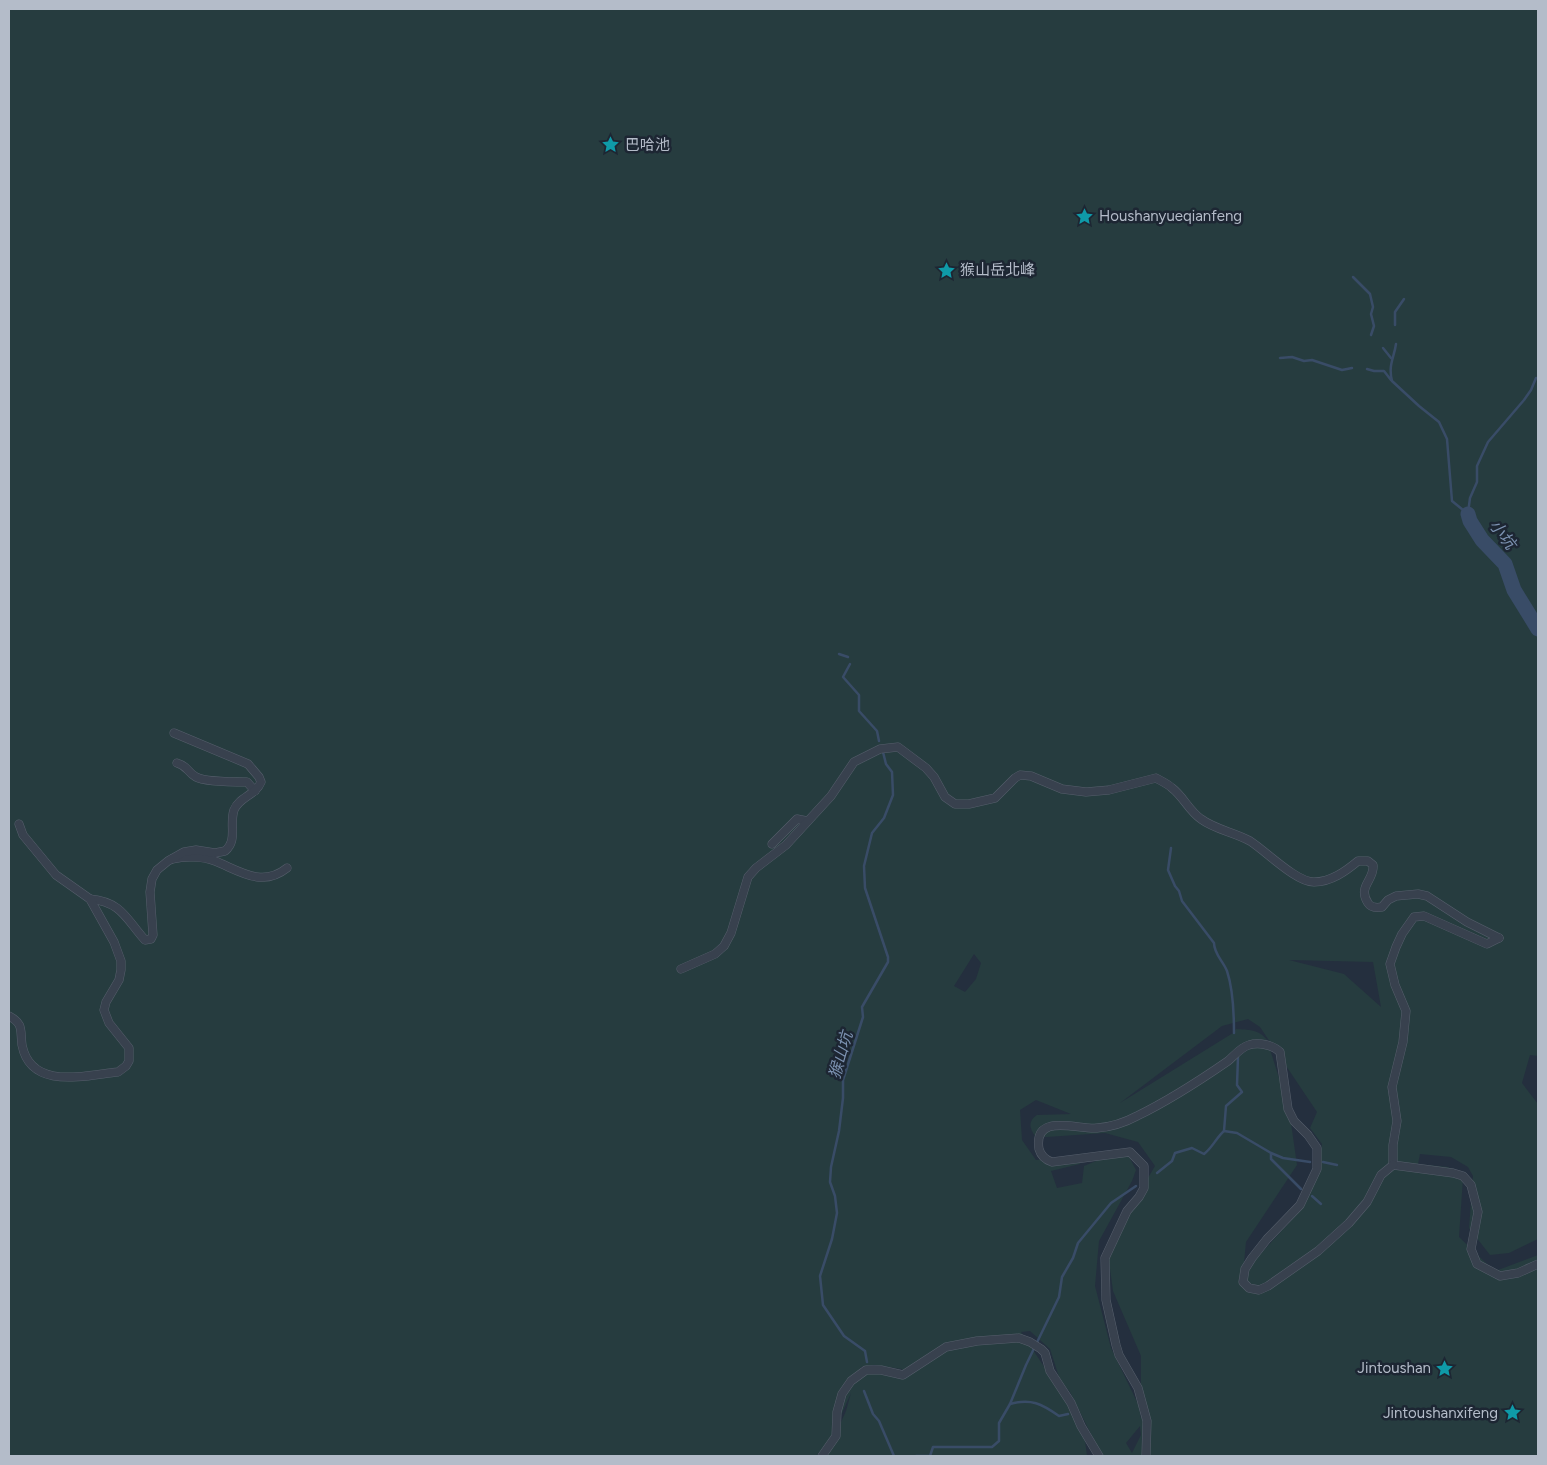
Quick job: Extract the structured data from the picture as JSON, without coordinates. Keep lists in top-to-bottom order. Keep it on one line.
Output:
{"water":["小坑","猴山坑"],"places":{"place":["巴哈池","Houshanyueqianfeng","猴山岳北峰","Jintoushan","Jintoushanxifeng"]}}
